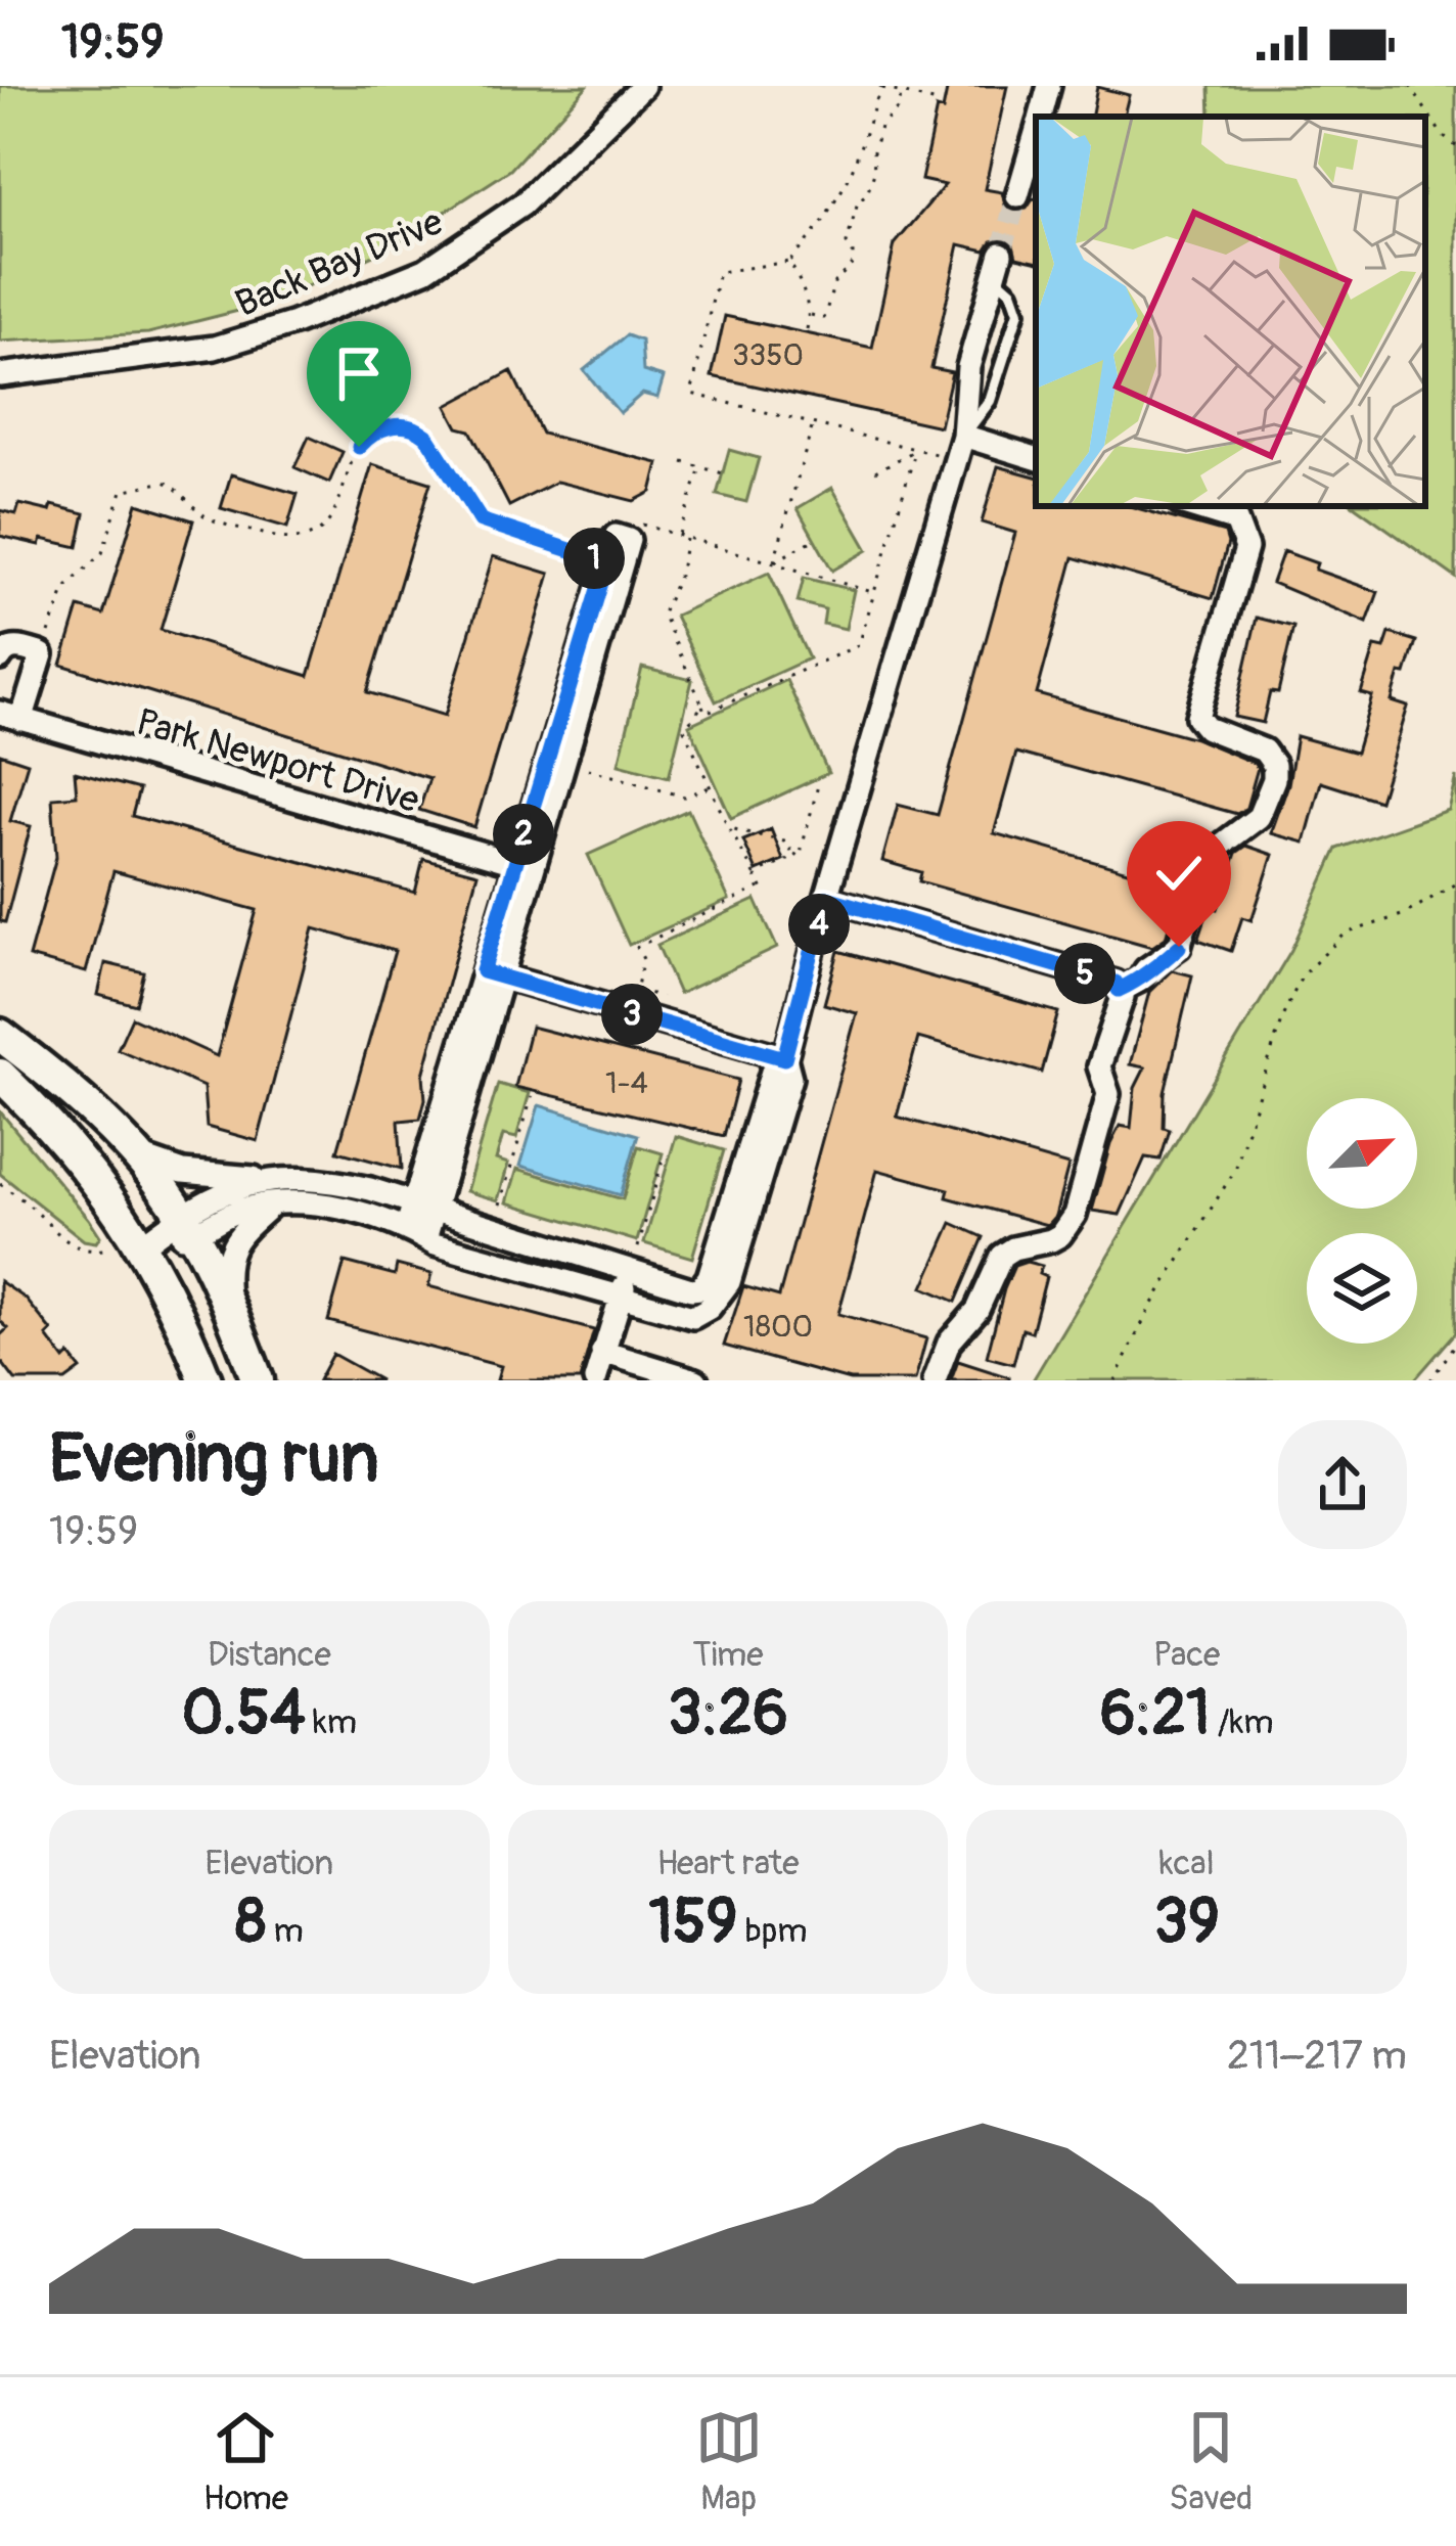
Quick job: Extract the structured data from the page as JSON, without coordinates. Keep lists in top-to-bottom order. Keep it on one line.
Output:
{"streets":{"street":["Back Bay Drive","Park Newport Drive"]},"house_numbers":["3350","1-4","1800"],"north":"top right","page":{"status":"19:59","pins":["1","2","4","5","3"],"heading":["Evening run","19:59"],"stats":[["Distance","0.54 km"],["Time","3:26"],["Pace","6:21 /km"],["Elevation","8 m"],["Heart rate","159 bpm"],["kcal","39"]],"chart":["Elevation","211–217 m"],"tabs":["Home","Map","Saved"]}}
